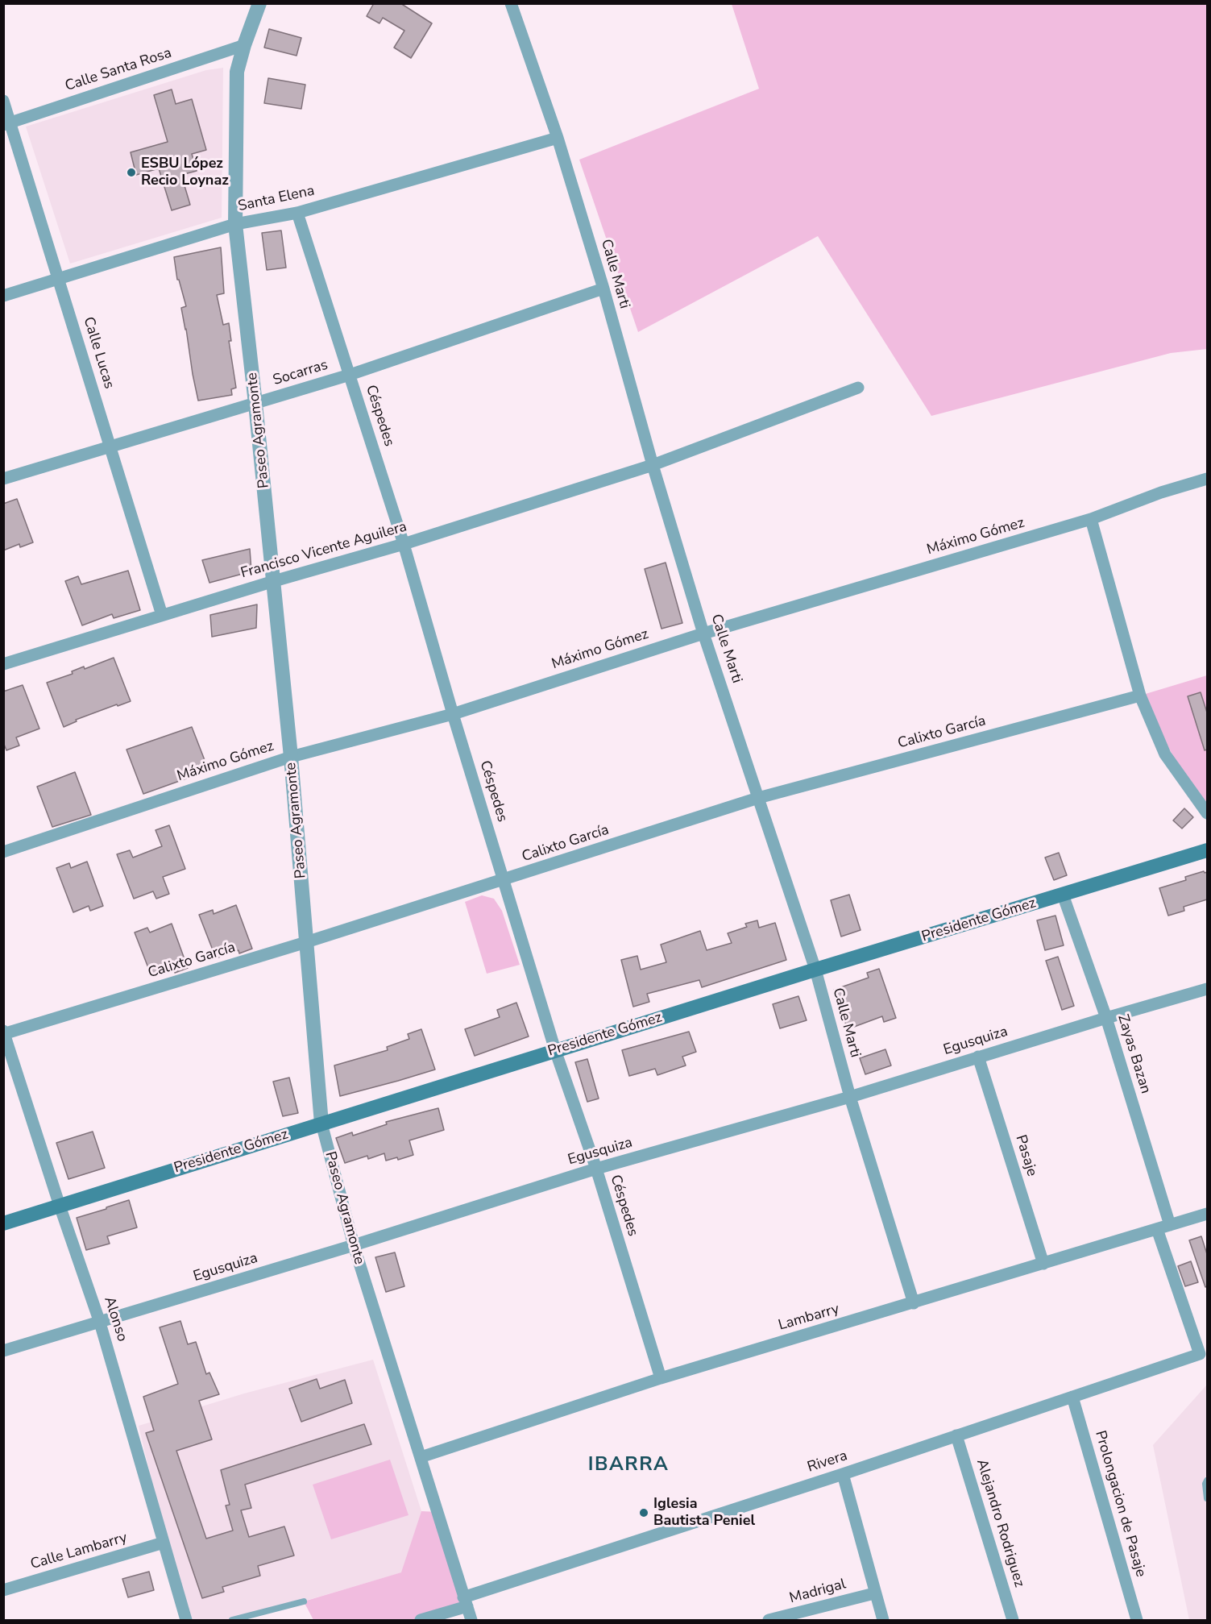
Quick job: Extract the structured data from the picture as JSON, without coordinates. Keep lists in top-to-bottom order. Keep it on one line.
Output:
{"streets":{"main road":["Presidente Gómez"],"street":["Calle Santa Rosa","Santa Elena","Calle Marti","Calle Lucas","Socarras","Céspedes","Paseo Agramonte","Máximo Gómez","Francisco Vicente Aguilera","Calixto García","Egusquiza","Zayas Bazan","Pasaje","Lambarry","Alonso","Rivera","Prolongacion de Pasaje","Alejandro Rodriguez","Calle Lambarry","Madrigal"]},"crossings":[["Calle Santa Rosa","Calle Lucas"],["Calle Santa Rosa","Paseo Agramonte"],["Santa Elena","Calle Marti"],["Santa Elena","Calle Lucas"],["Santa Elena","Céspedes"],["Santa Elena","Paseo Agramonte"],["Calle Marti","Socarras"],["Calle Marti","Máximo Gómez"],["Calle Marti","Francisco Vicente Aguilera"],["Calle Marti","Calixto García"],["Calle Marti","Presidente Gómez"],["Calle Marti","Egusquiza"],["Calle Marti","Lambarry"],["Calle Lucas","Socarras"],["Calle Lucas","Francisco Vicente Aguilera"],["Socarras","Céspedes"],["Socarras","Paseo Agramonte"],["Céspedes","Máximo Gómez"],["Céspedes","Francisco Vicente Aguilera"],["Céspedes","Calixto García"],["Céspedes","Presidente Gómez"],["Céspedes","Egusquiza"],["Céspedes","Lambarry"],["Paseo Agramonte","Máximo Gómez"],["Paseo Agramonte","Francisco Vicente Aguilera"],["Paseo Agramonte","Calixto García"],["Paseo Agramonte","Presidente Gómez"],["Paseo Agramonte","Egusquiza"],["Paseo Agramonte","Lambarry"],["Paseo Agramonte","Rivera"],["Calixto García","Alonso"],["Presidente Gómez","Zayas Bazan"],["Presidente Gómez","Alonso"],["Egusquiza","Zayas Bazan"],["Egusquiza","Pasaje"],["Egusquiza","Alonso"],["Zayas Bazan","Lambarry"],["Pasaje","Lambarry"],["Lambarry","Rivera"],["Alonso","Calle Lambarry"],["Rivera","Prolongacion de Pasaje"],["Rivera","Alejandro Rodriguez"]],"districts":["IBARRA"],"places":["ESBU López Recio Loynaz","Iglesia Bautista Peniel"]}
